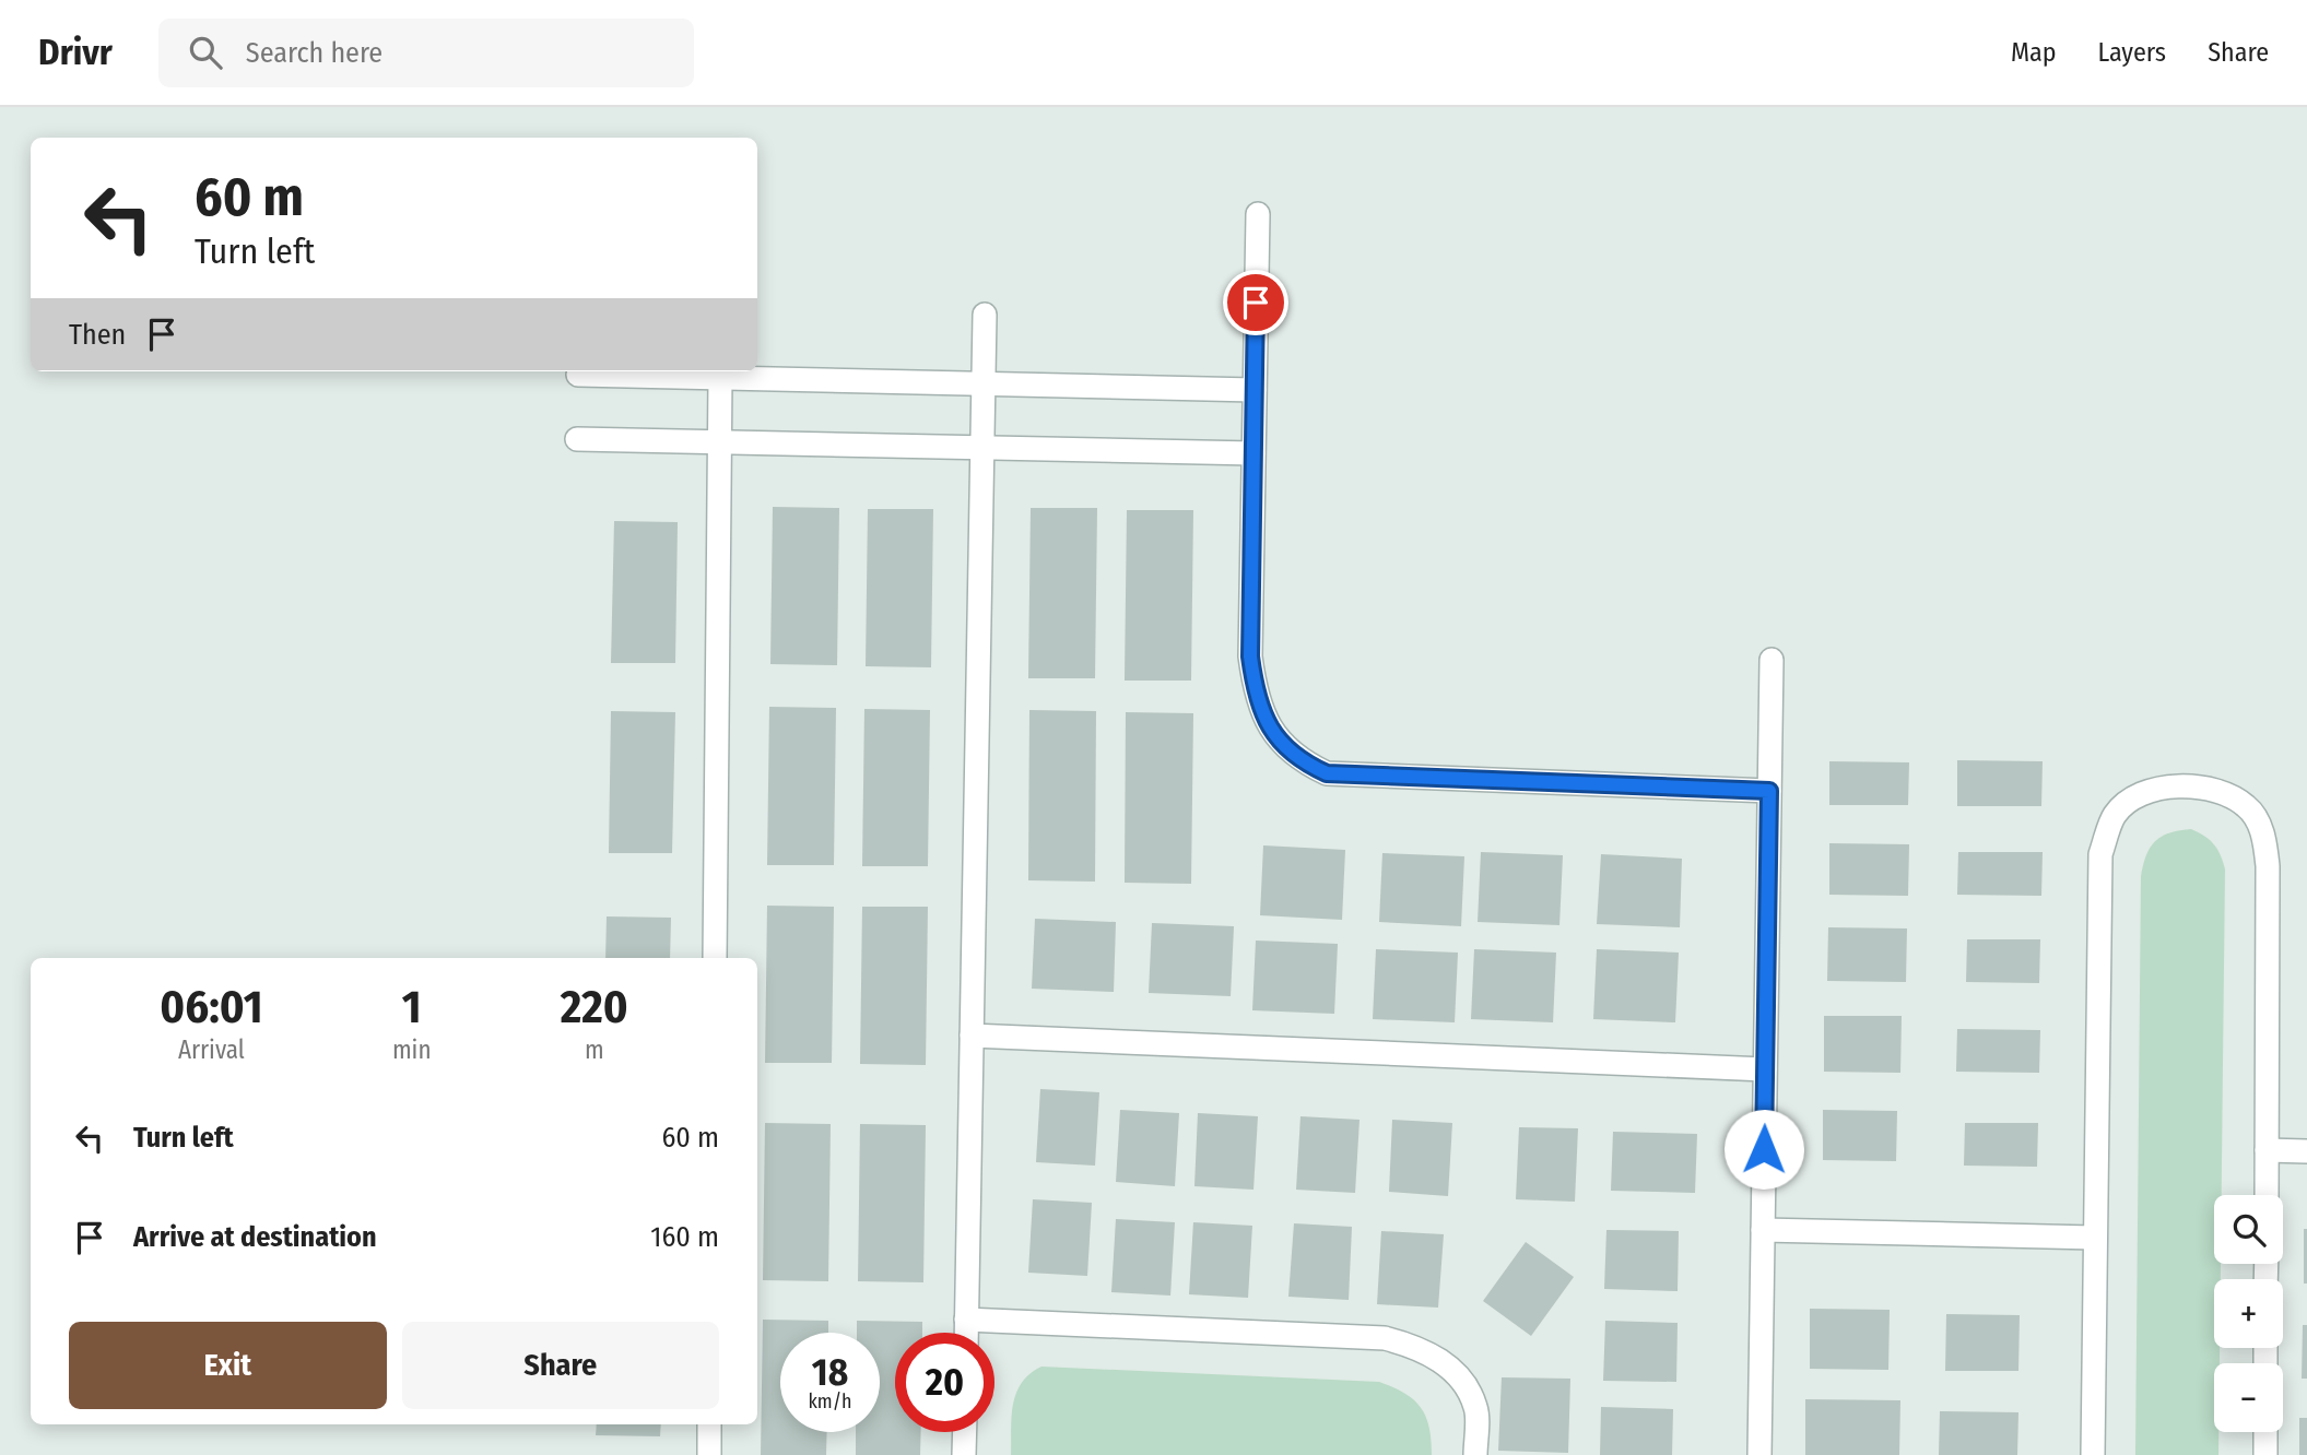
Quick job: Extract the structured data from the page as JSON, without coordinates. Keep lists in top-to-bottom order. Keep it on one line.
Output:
{"page":{"header":"Drivr","search":"Search here","nav":["Map","Layers","Share"],"turn":["60 m","Turn left"],"then":"Then","eta":["06:01","Arrival","1","min","220","m"],"list":[{"name":"Turn left","value":"60 m"},{"name":"Arrive at destination","value":"160 m"}],"map_buttons":["+","−"],"buttons":["Exit","Share"],"speed":"18 km/h","limit":"20"}}
